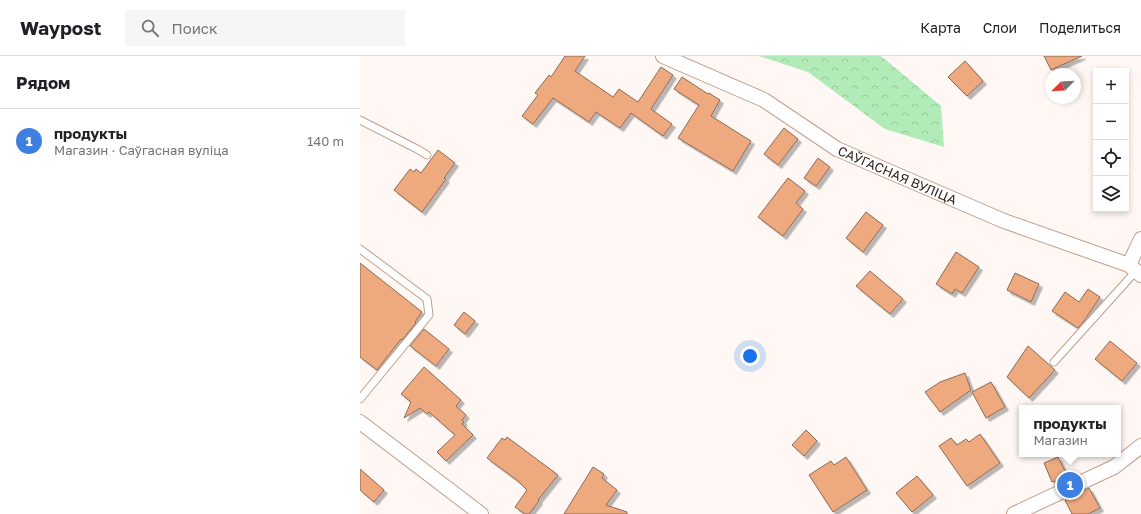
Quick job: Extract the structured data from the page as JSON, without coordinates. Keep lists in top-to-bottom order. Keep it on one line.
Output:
{"streets":{"street":["САЎГАСНАЯ ВУЛІЦА"]},"north":"bottom left","page":{"header":"Waypost","search":"Поиск","nav":["Карта","Слои","Поделиться"],"heading":"Рядом","map_buttons":["+","−"],"list":[{"mark":"1","name":"продукты","note":"Магазин · Саўгасная вуліца","value":"140 m"}],"popup":["продукты","Магазин"],"pins":"1"}}
